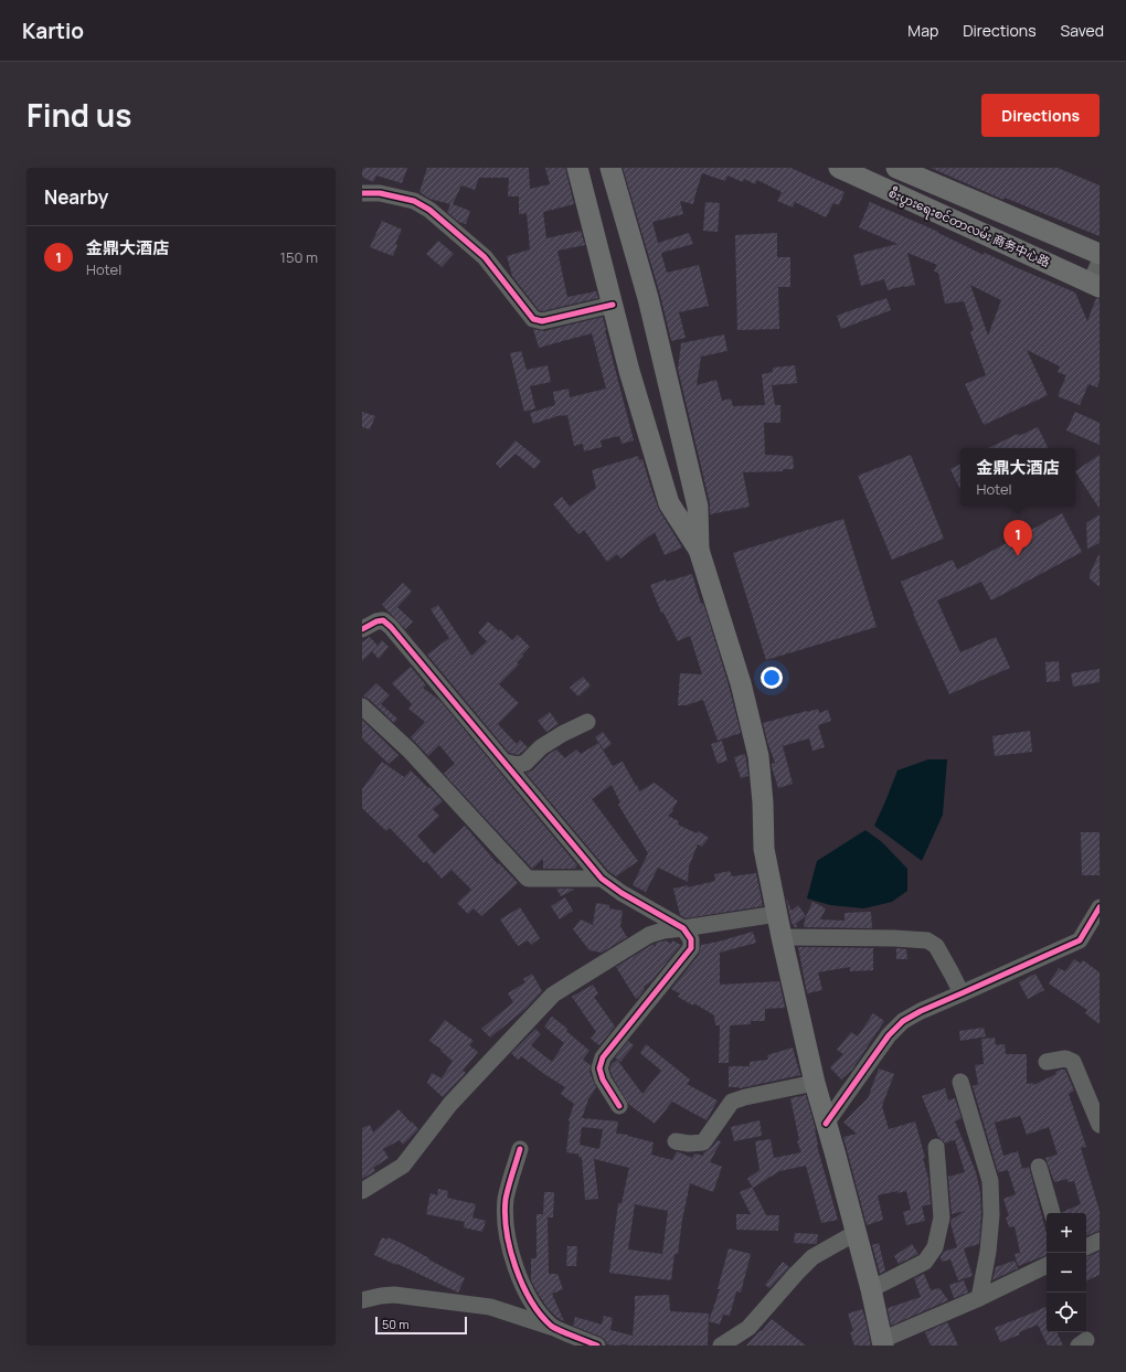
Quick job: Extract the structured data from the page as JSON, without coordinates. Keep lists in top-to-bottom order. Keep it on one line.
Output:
{"streets":{"main road":["စီးပွားရေးစင်တာလမ်း 商务中心路"]},"scale_bar":"50 m","page":{"header":"Kartio","nav":["Map","Directions","Saved"],"title":"Find us","buttons":"Directions","heading":"Nearby","list":[{"mark":"1","name":"金鼎大酒店","note":"Hotel","value":"150 m"}],"popup":["金鼎大酒店","Hotel"],"pins":"1","map_buttons":["+","−"],"scale":"50 m"}}
